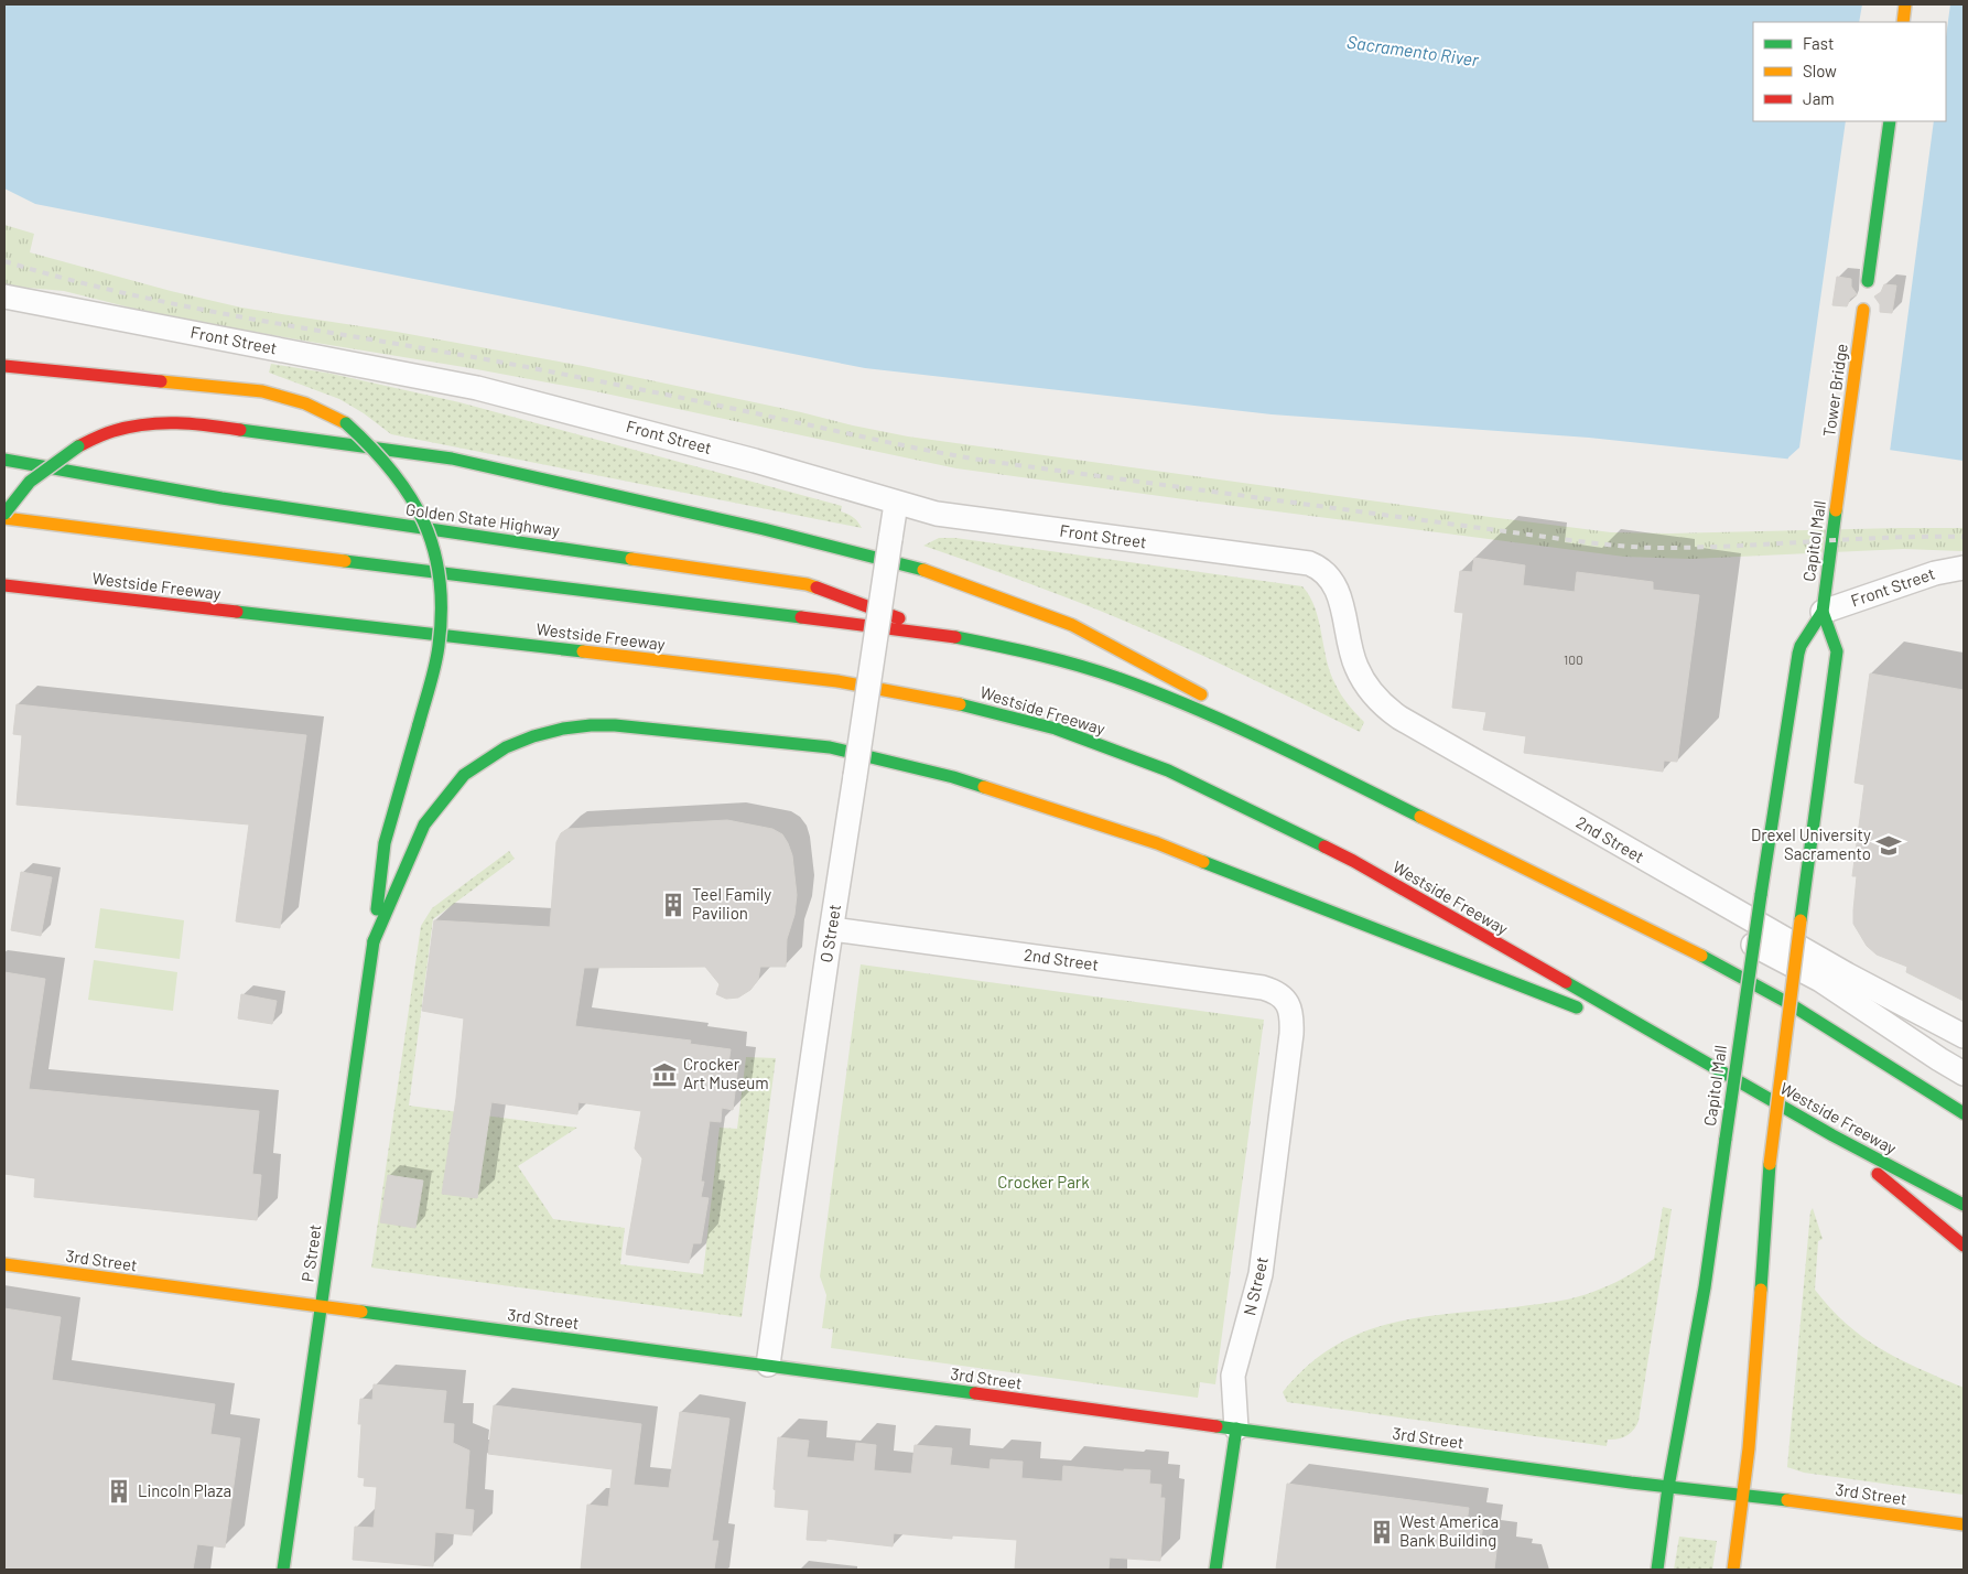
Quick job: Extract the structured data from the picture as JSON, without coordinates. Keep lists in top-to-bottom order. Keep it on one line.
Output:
{"streets":{"main road":["Tower Bridge","Golden State Highway","Capitol Mall","Westside Freeway","P Street","3rd Street","N Street"],"street":["Front Street","2nd Street","O Street"]},"crossings":[["Front Street","Capitol Mall"],["Front Street","2nd Street"],["Front Street","O Street"],["Tower Bridge","Capitol Mall"],["Capitol Mall","3rd Street"],["2nd Street","O Street"],["2nd Street","N Street"],["O Street","3rd Street"],["P Street","3rd Street"],["3rd Street","N Street"]],"water":["Sacramento River"],"parks":["Crocker Park"],"places":{"school or university":["Drexel University Sacramento"],"building":["Teel Family Pavilion","Lincoln Plaza","West America Bank Building"],"museum":["Crocker Art Museum"]},"house_numbers":["100"],"legend":["Fast","Slow","Jam"]}
